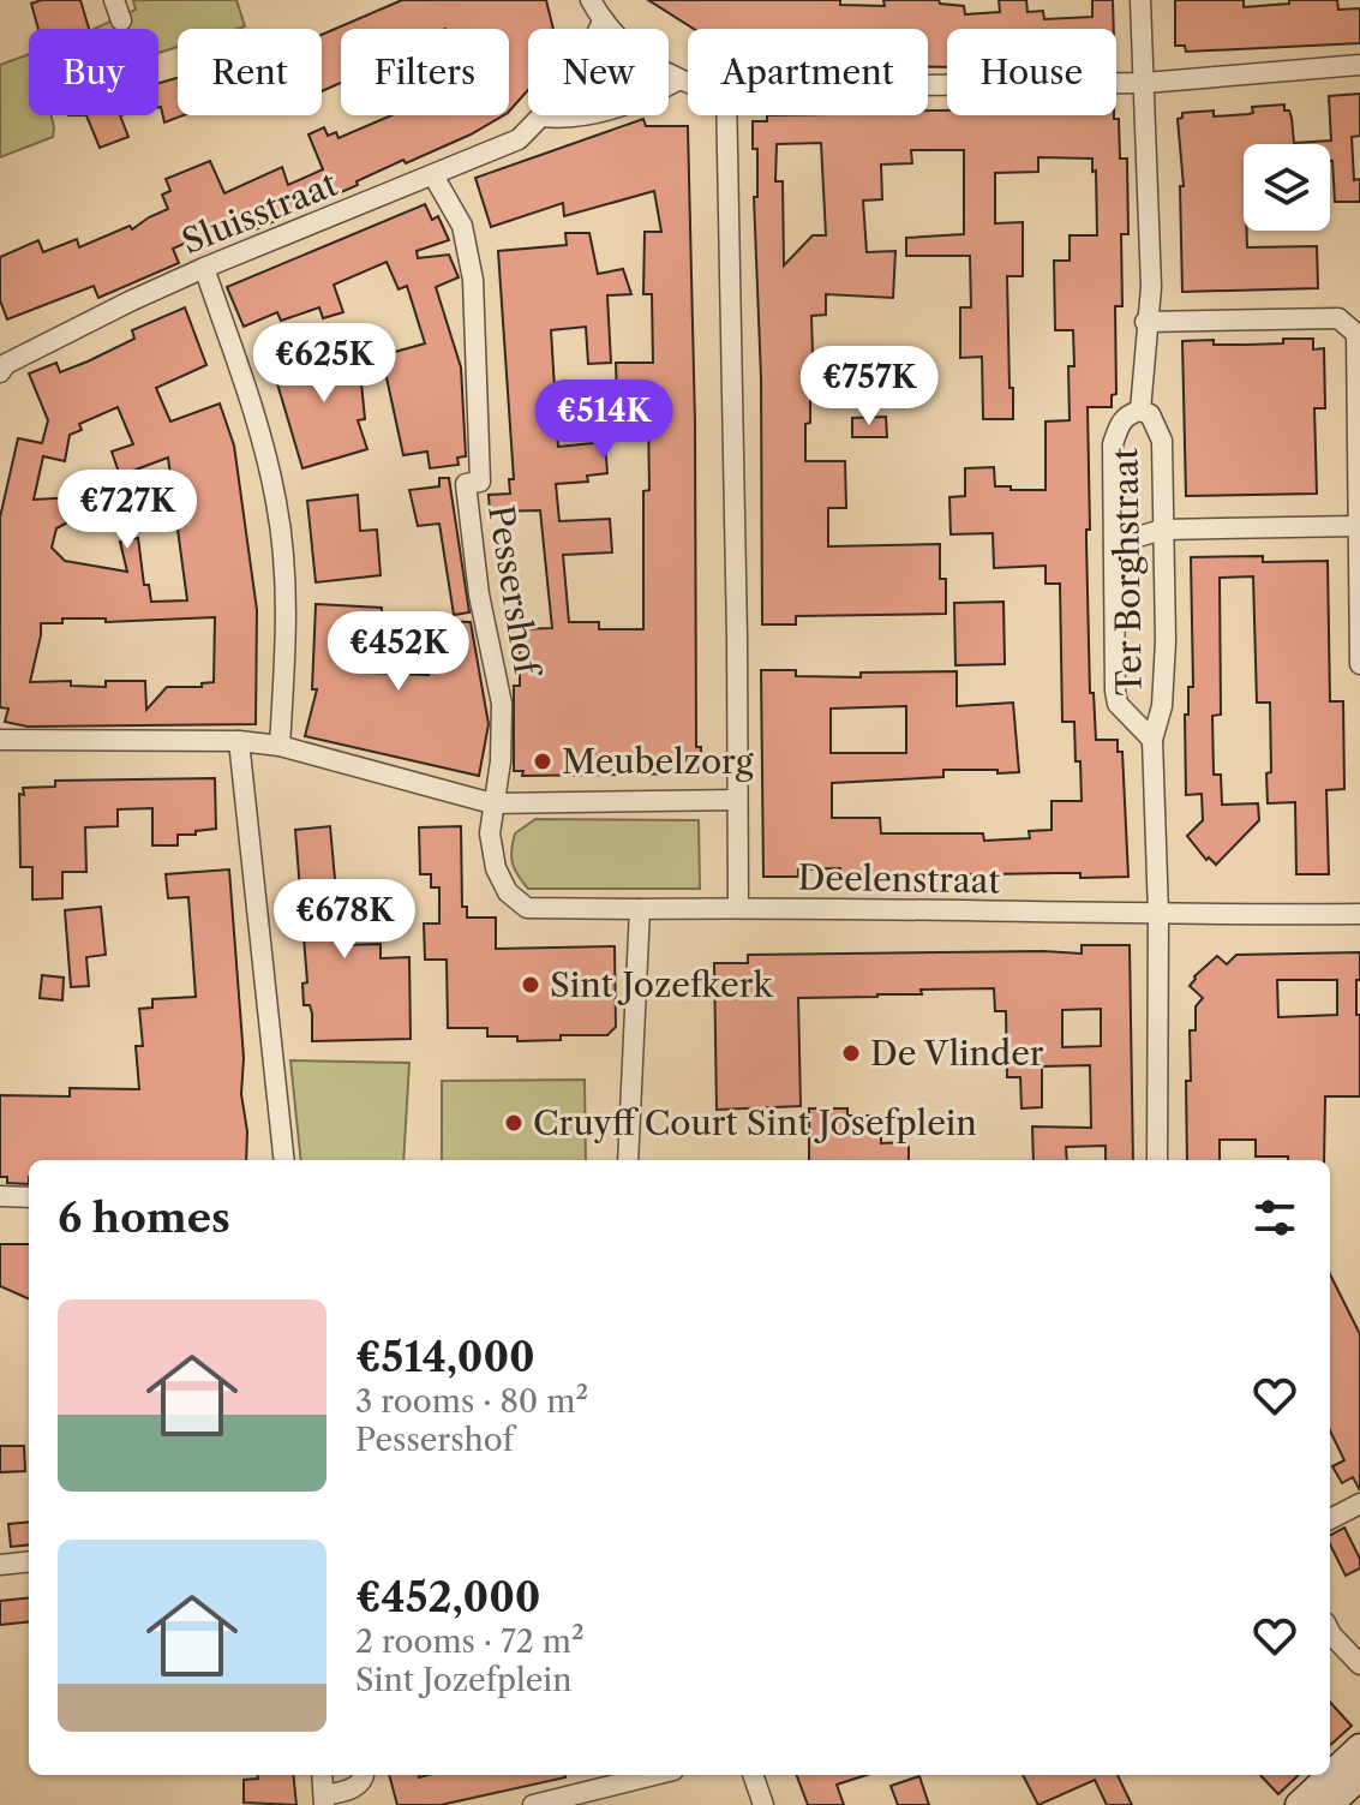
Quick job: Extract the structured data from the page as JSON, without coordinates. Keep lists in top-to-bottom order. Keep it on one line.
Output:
{"streets":{"street":["Sluisstraat","Ter Borghstraat","Pessershof","Deelenstraat"]},"crossings":[["Sluisstraat","Pessershof"],["Ter Borghstraat","Deelenstraat"],["Pessershof","Deelenstraat"]],"places":["Meubelzorg","Sint Jozefkerk","De Vlinder","Cruyff Court Sint Josefplein"],"page":{"chip":["Buy","Rent","Filters","New","Apartment","House"],"price":["€625K","€757K","€514K","€727K","€452K","€678K"],"heading":"6 homes","list":[{"name":"€514,000","note":"3 rooms · 80 m² · Pessershof"},{"name":"€452,000","note":"2 rooms · 72 m² · Sint Jozefplein"}]}}
